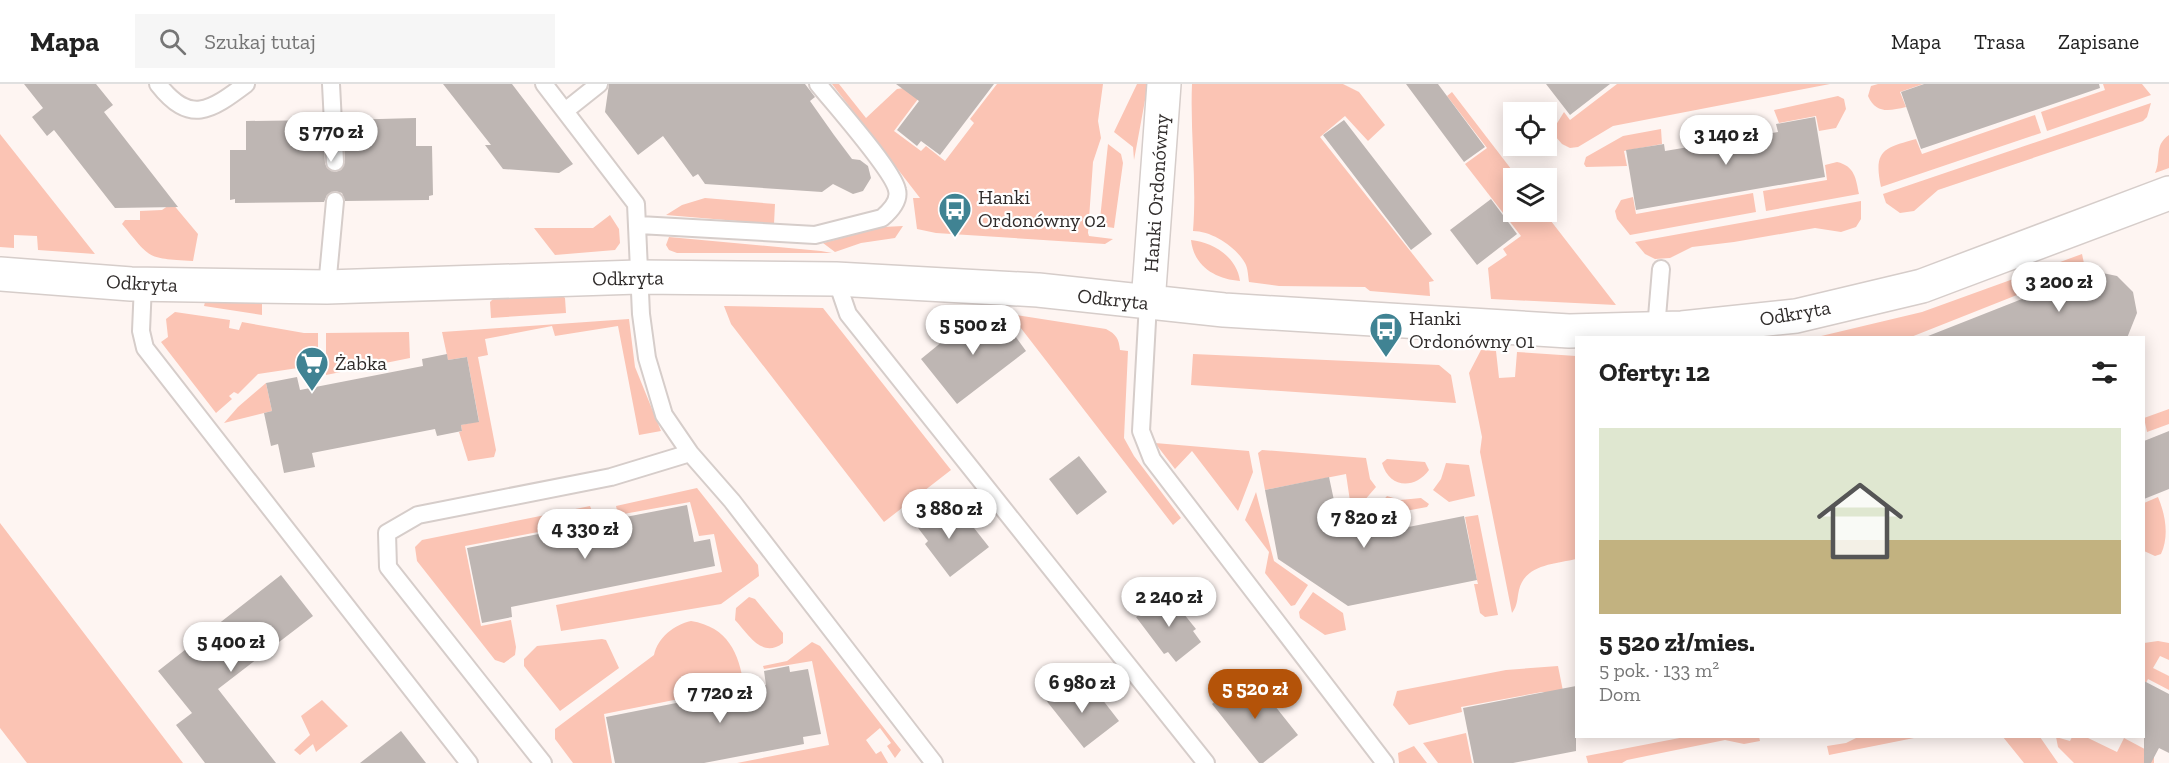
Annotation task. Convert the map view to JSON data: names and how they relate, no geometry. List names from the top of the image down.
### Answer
{
  "streets": {
    "street": ["Hanki Ordonówny", "Odkryta"]
  },
  "crossings": [
    ["Hanki Ordonówny", "Odkryta"]
  ],
  "places": {
    "bus stop": ["Hanki Ordonówny 02", "Hanki Ordonówny 01"],
    "supermarket": ["Żabka"]
  },
  "page": {
    "header": "Mapa",
    "search": "Szukaj tutaj",
    "nav": ["Mapa", "Trasa", "Zapisane"],
    "price": [
      "5 770 zł",
      "3 140 zł",
      "3 200 zł",
      "5 500 zł",
      "3 880 zł",
      "7 820 zł",
      "4 330 zł",
      "2 240 zł",
      "5 400 zł",
      "6 980 zł",
      "5 520 zł",
      "7 720 zł"
    ],
    "heading": "Oferty: 12",
    "list": [
      {
        "name": "5 520 zł/mies.",
        "note": "5 pok. · 133 m² · Dom"
      }
    ]
  }
}
